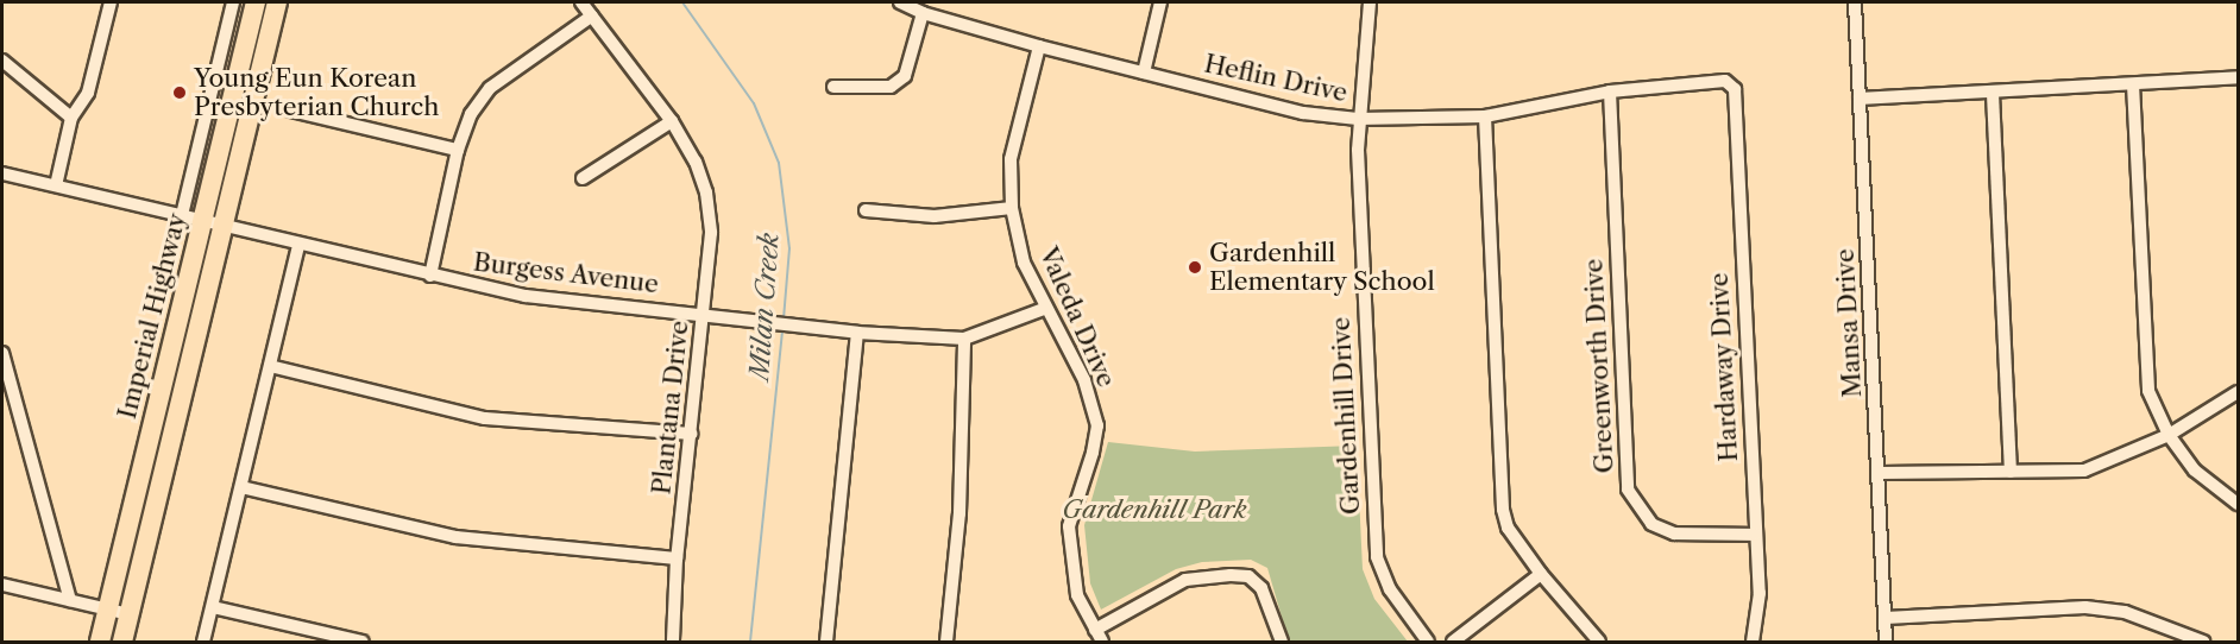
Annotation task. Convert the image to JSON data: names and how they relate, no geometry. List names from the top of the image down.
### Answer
{
  "streets": {
    "main road": ["Imperial Highway"],
    "street": [
      "Heflin Drive",
      "Burgess Avenue",
      "Valeda Drive",
      "Mansa Drive",
      "Greenworth Drive",
      "Hardaway Drive",
      "Plantana Drive",
      "Gardenhill Drive"
    ]
  },
  "crossings": [
    ["Heflin Drive", "Valeda Drive"],
    ["Heflin Drive", "Greenworth Drive"],
    ["Heflin Drive", "Hardaway Drive"],
    ["Heflin Drive", "Gardenhill Drive"],
    ["Burgess Avenue", "Imperial Highway"],
    ["Burgess Avenue", "Valeda Drive"],
    ["Burgess Avenue", "Plantana Drive"],
    ["Greenworth Drive", "Hardaway Drive"]
  ],
  "water": ["Milan Creek"],
  "parks": ["Gardenhill Park"],
  "places": ["Young Eun Korean Presbyterian Church", "Gardenhill Elementary School"]
}
